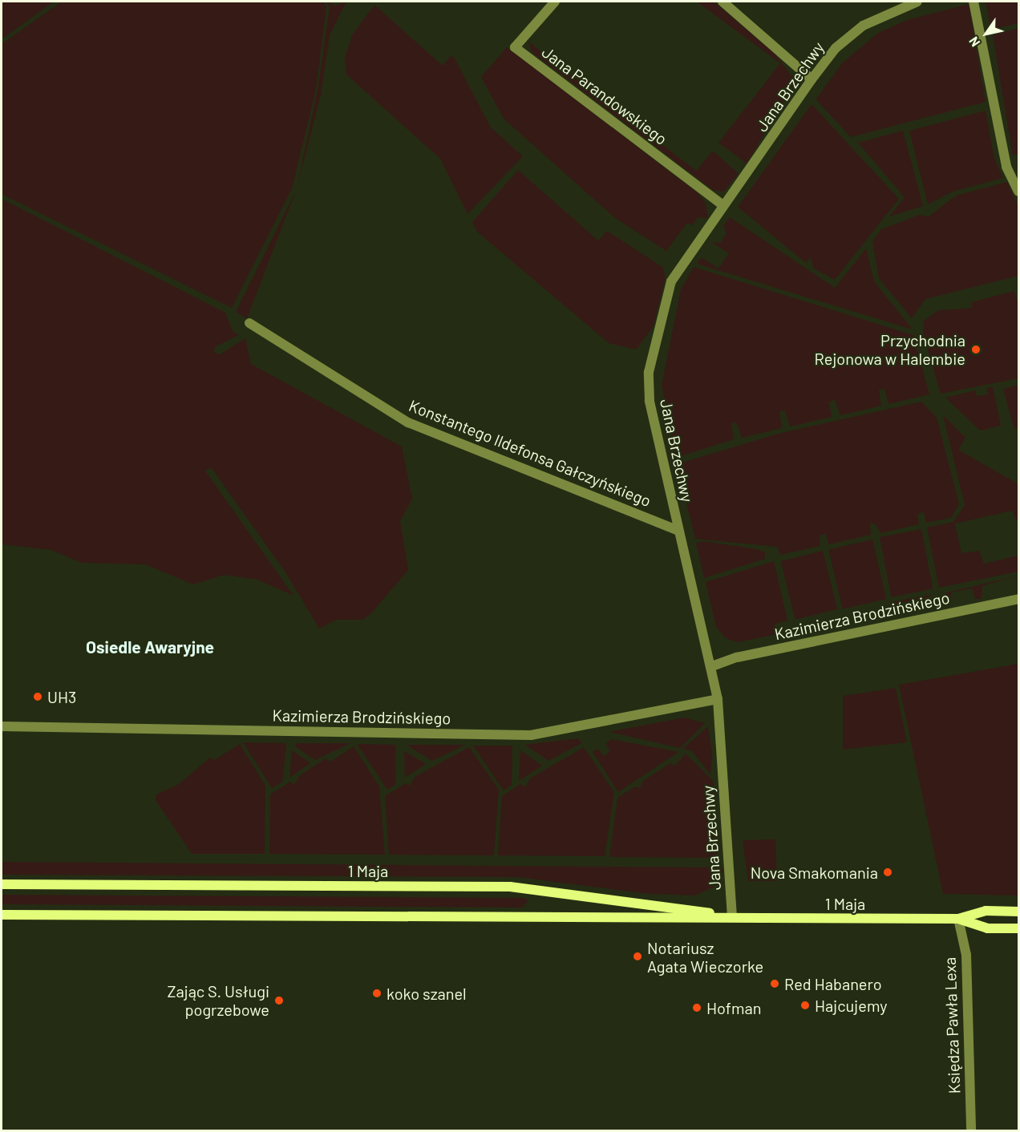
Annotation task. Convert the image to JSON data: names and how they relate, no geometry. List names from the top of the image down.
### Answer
{
  "streets": {
    "main road": ["1 Maja"],
    "street": [
      "Jana Brzechwy",
      "Jana Parandowskiego",
      "Konstantego Ildefonsa Gałczyńskiego",
      "Kazimierza Brodzińskiego",
      "Księdza Pawła Lexa"
    ]
  },
  "crossings": [
    ["Jana Brzechwy", "Jana Parandowskiego"],
    ["Jana Brzechwy", "Konstantego Ildefonsa Gałczyńskiego"],
    ["Jana Brzechwy", "Kazimierza Brodzińskiego"],
    ["Jana Brzechwy", "1 Maja"],
    ["1 Maja", "Księdza Pawła Lexa"]
  ],
  "districts": ["Osiedle Awaryjne"],
  "places": [
    "Przychodnia Rejonowa w Halembie",
    "UH3",
    "Nova Smakomania",
    "Notariusz Agata Wieczorke",
    "Red Habanero",
    "koko szanel",
    "Zając S. Usługi pogrzebowe",
    "Hajcujemy",
    "Hofman"
  ],
  "north": "bottom left"
}
